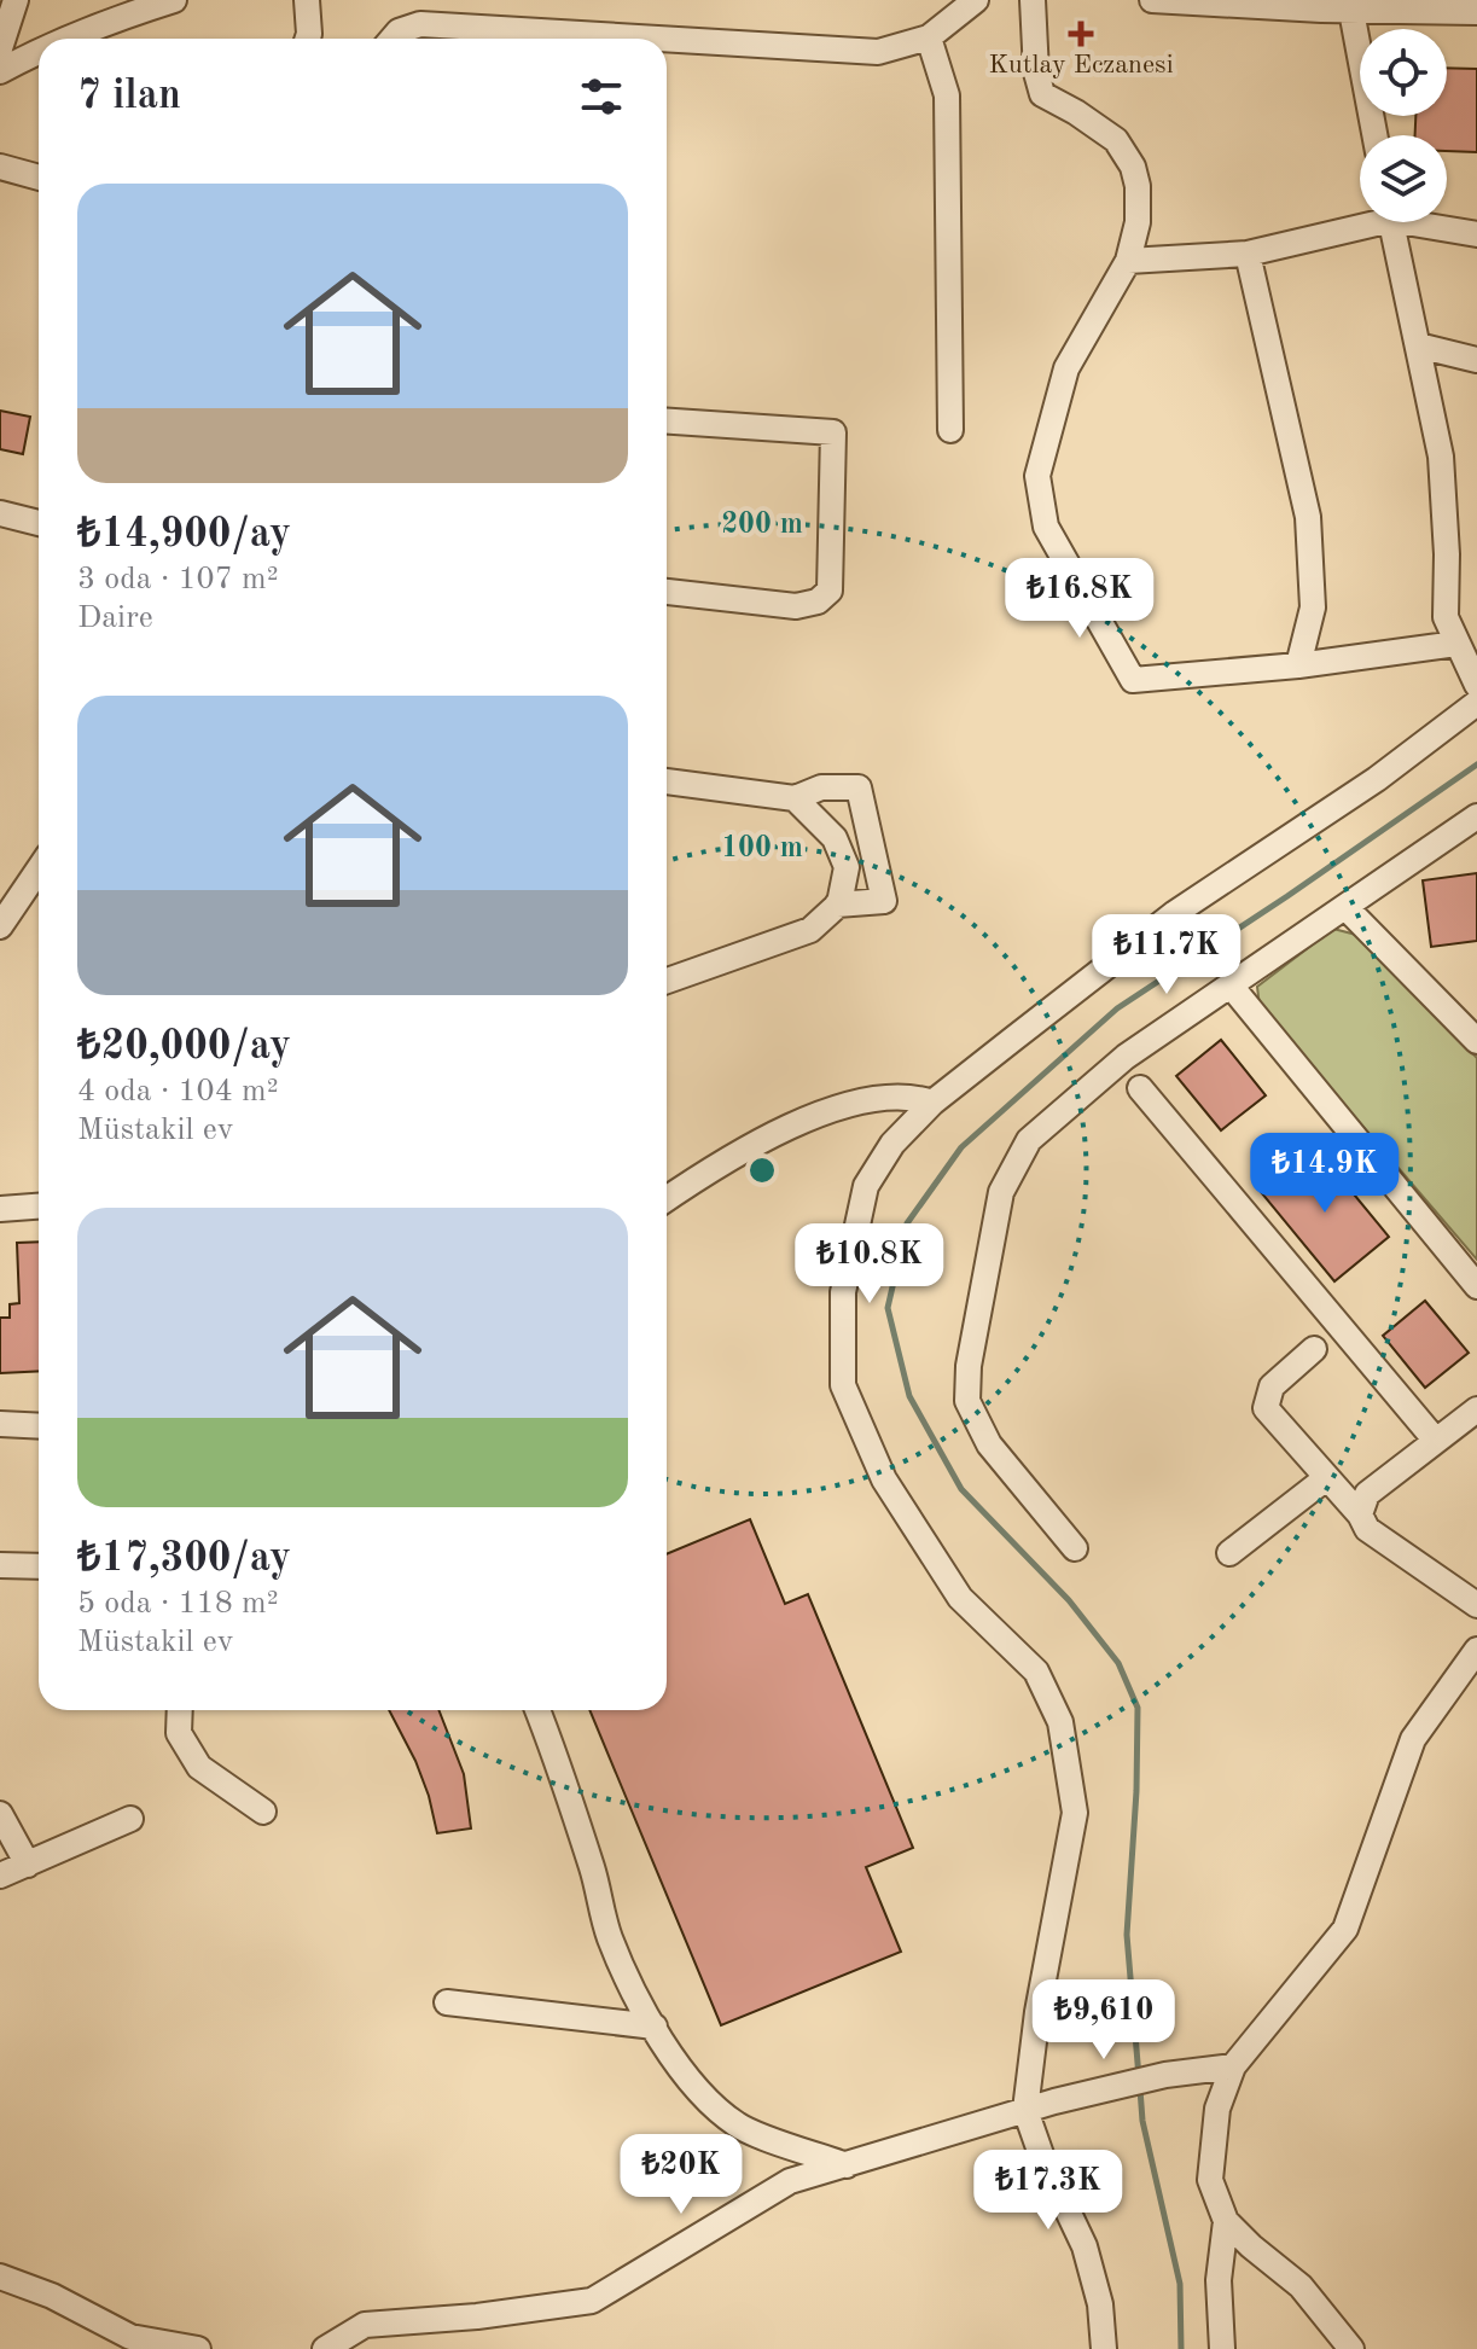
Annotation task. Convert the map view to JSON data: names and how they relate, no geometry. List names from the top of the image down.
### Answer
{
  "places": {
    "health": ["Kutlay Eczanesi"]
  },
  "page": {
    "heading": "7 ilan",
    "list": [
      {
        "name": "₺14,900/ay",
        "note": "3 oda · 107 m² · Daire"
      },
      {
        "name": "₺20,000/ay",
        "note": "4 oda · 104 m² · Müstakil ev"
      },
      {
        "name": "₺17,300/ay",
        "note": "5 oda · 118 m² · Müstakil ev"
      }
    ],
    "price": [
      "₺16.8K",
      "₺11.7K",
      "₺14.9K",
      "₺10.8K",
      "₺9,610",
      "₺20K",
      "₺17.3K"
    ]
  },
  "rings": ["200 m", "100 m"]
}
